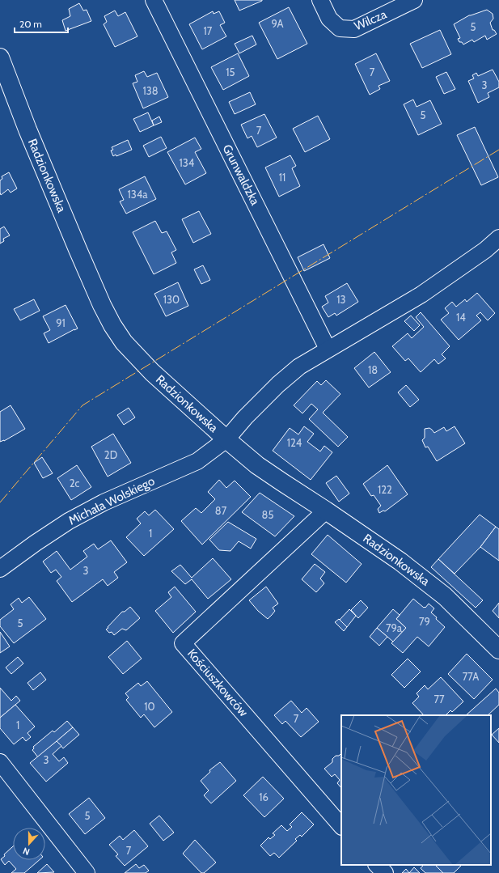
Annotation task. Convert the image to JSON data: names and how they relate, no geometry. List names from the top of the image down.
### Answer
{
  "streets": {
    "street": [
      "Wilcza",
      "Grunwaldzka",
      "Radzionkowska",
      "Michała Wolskiego",
      "Kościuszkowców"
    ]
  },
  "crossings": [
    ["Radzionkowska", "Michała Wolskiego"],
    ["Radzionkowska", "Kościuszkowców"]
  ],
  "house_numbers": [
    "9A",
    "5",
    "17",
    "15",
    "7",
    "3",
    "138",
    "5",
    "7",
    "134",
    "11",
    "134a",
    "130",
    "13",
    "14",
    "91",
    "18",
    "124",
    "2D",
    "2c",
    "122",
    "87",
    "85",
    "1",
    "3",
    "79",
    "5",
    "79a",
    "77A",
    "77",
    "10",
    "7",
    "1",
    "3",
    "16",
    "5",
    "7"
  ],
  "scale_bar": "20 m",
  "north": "bottom"
}
